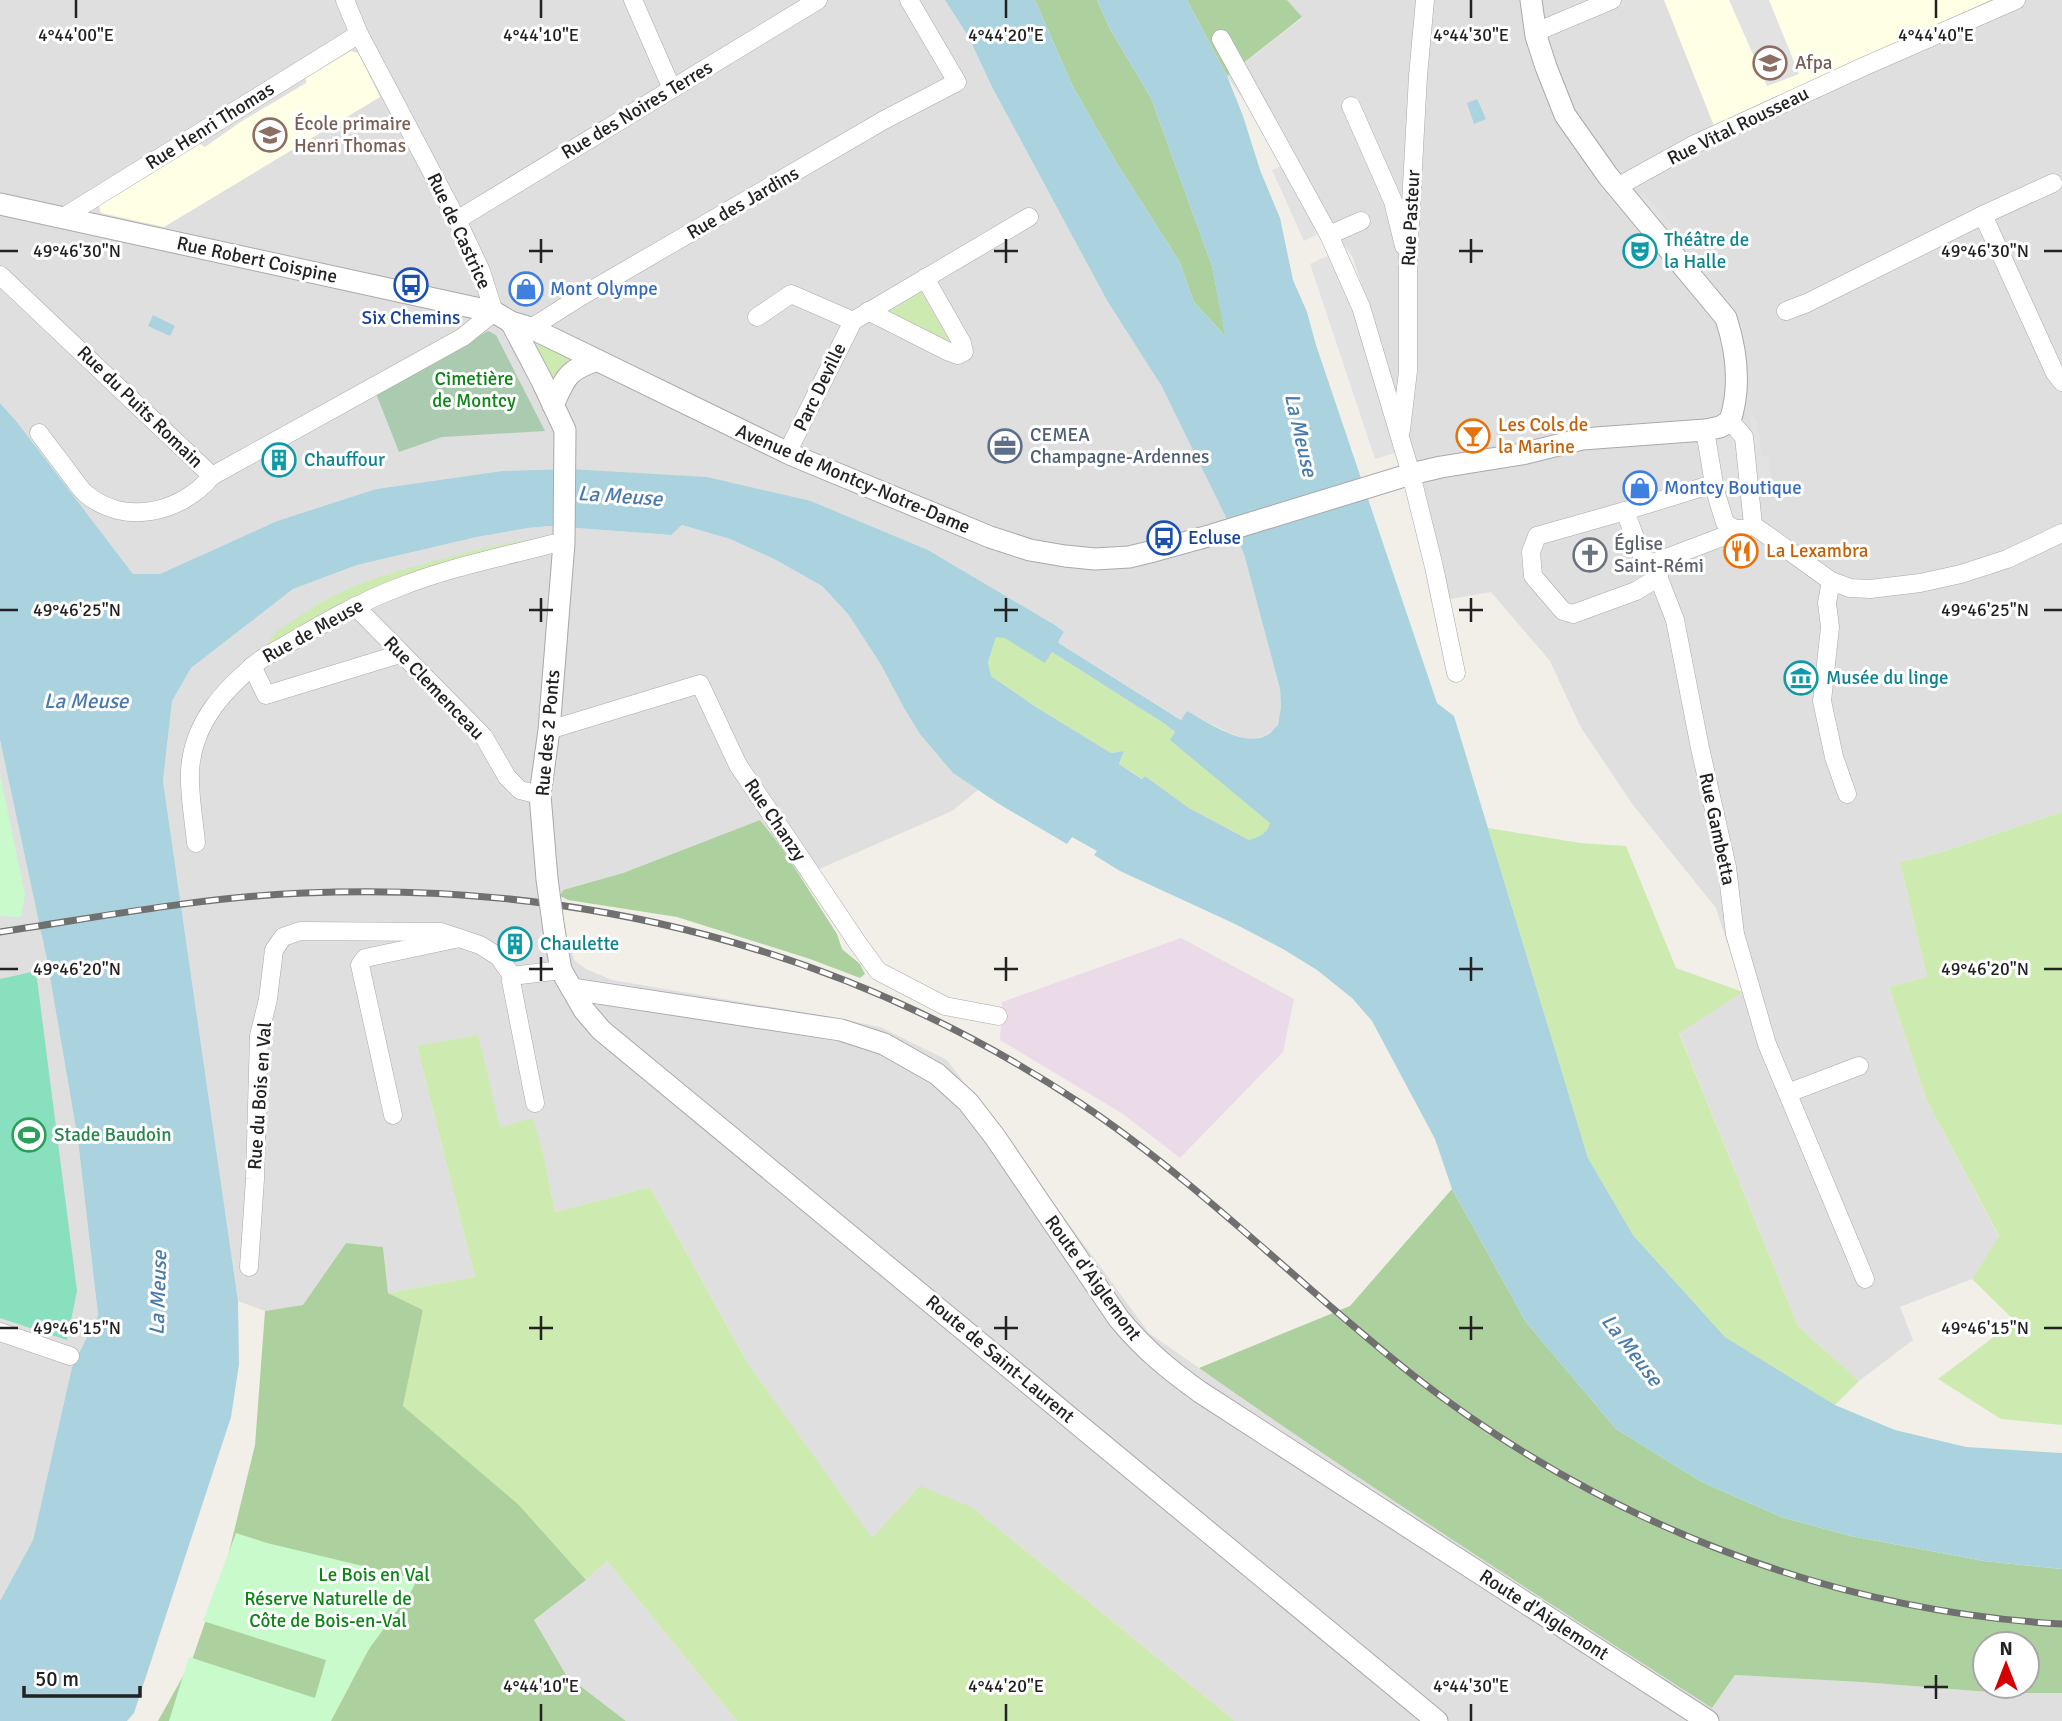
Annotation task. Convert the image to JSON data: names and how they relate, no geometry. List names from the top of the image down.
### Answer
{
  "streets": {
    "street": [
      "Rue des Noires Terres",
      "Rue Henri Thomas",
      "Rue Vital Rousseau",
      "Rue des Jardins",
      "Rue Pasteur",
      "Rue de Castrice",
      "Rue Robert Coispine",
      "Parc Deville",
      "Rue du Puits Romain",
      "Avenue de Montcy-Notre-Dame",
      "Rue de Meuse",
      "Rue Clemenceau",
      "Rue des 2 Ponts",
      "Rue Chanzy",
      "Rue Gambetta",
      "Rue du Bois en Val",
      "Route d'Aiglemont",
      "Route de Saint-Laurent"
    ]
  },
  "crossings": [
    ["Rue des Noires Terres", "Rue de Castrice"],
    ["Rue Henri Thomas", "Rue de Castrice"],
    ["Rue Henri Thomas", "Rue Robert Coispine"],
    ["Rue des Jardins", "Rue de Castrice"],
    ["Rue des Jardins", "Rue Robert Coispine"],
    ["Rue des Jardins", "Rue du Puits Romain"],
    ["Rue des Jardins", "Avenue de Montcy-Notre-Dame"],
    ["Rue des Jardins", "Rue des 2 Ponts"],
    ["Rue de Castrice", "Rue Robert Coispine"],
    ["Rue de Castrice", "Avenue de Montcy-Notre-Dame"],
    ["Rue de Castrice", "Rue des 2 Ponts"],
    ["Rue Robert Coispine", "Avenue de Montcy-Notre-Dame"],
    ["Rue Robert Coispine", "Rue des 2 Ponts"],
    ["Parc Deville", "Avenue de Montcy-Notre-Dame"],
    ["Avenue de Montcy-Notre-Dame", "Rue des 2 Ponts"],
    ["Rue de Meuse", "Rue Clemenceau"],
    ["Rue de Meuse", "Rue des 2 Ponts"],
    ["Rue Clemenceau", "Rue des 2 Ponts"],
    ["Rue des 2 Ponts", "Rue Chanzy"],
    ["Rue des 2 Ponts", "Route de Saint-Laurent"],
    ["Route d'Aiglemont", "Route de Saint-Laurent"]
  ],
  "water": ["La Meuse"],
  "parks": ["Cimetière de Montcy", "Le Bois en Val", "Réserve Naturelle de Côte de Bois-en-Val"],
  "places": {
    "school or university": ["Afpa", "École primaire Henri Thomas"],
    "theatre": ["Théâtre de la Halle"],
    "bus stop": ["Six Chemins", "Ecluse"],
    "shop": ["Mont Olympe", "Montcy Boutique"],
    "bar": ["Les Cols de la Marine"],
    "office": ["CEMEA Champagne-Ardennes"],
    "building": ["Chauffour", "Chaulette"],
    "restaurant": ["La Lexambra"],
    "church": ["Église Saint-Rémi"],
    "museum": ["Musée du linge"],
    "sports": ["Stade Baudoin"]
  },
  "scale_bar": "50 m",
  "north": "top",
  "coordinates": [
    "4°44'00\"E",
    "4°44'10\"E",
    "4°44'20\"E",
    "4°44'30\"E",
    "4°44'40\"E",
    "49°46'30\"N",
    "49°46'25\"N",
    "49°46'20\"N",
    "49°46'15\"N"
  ]
}
